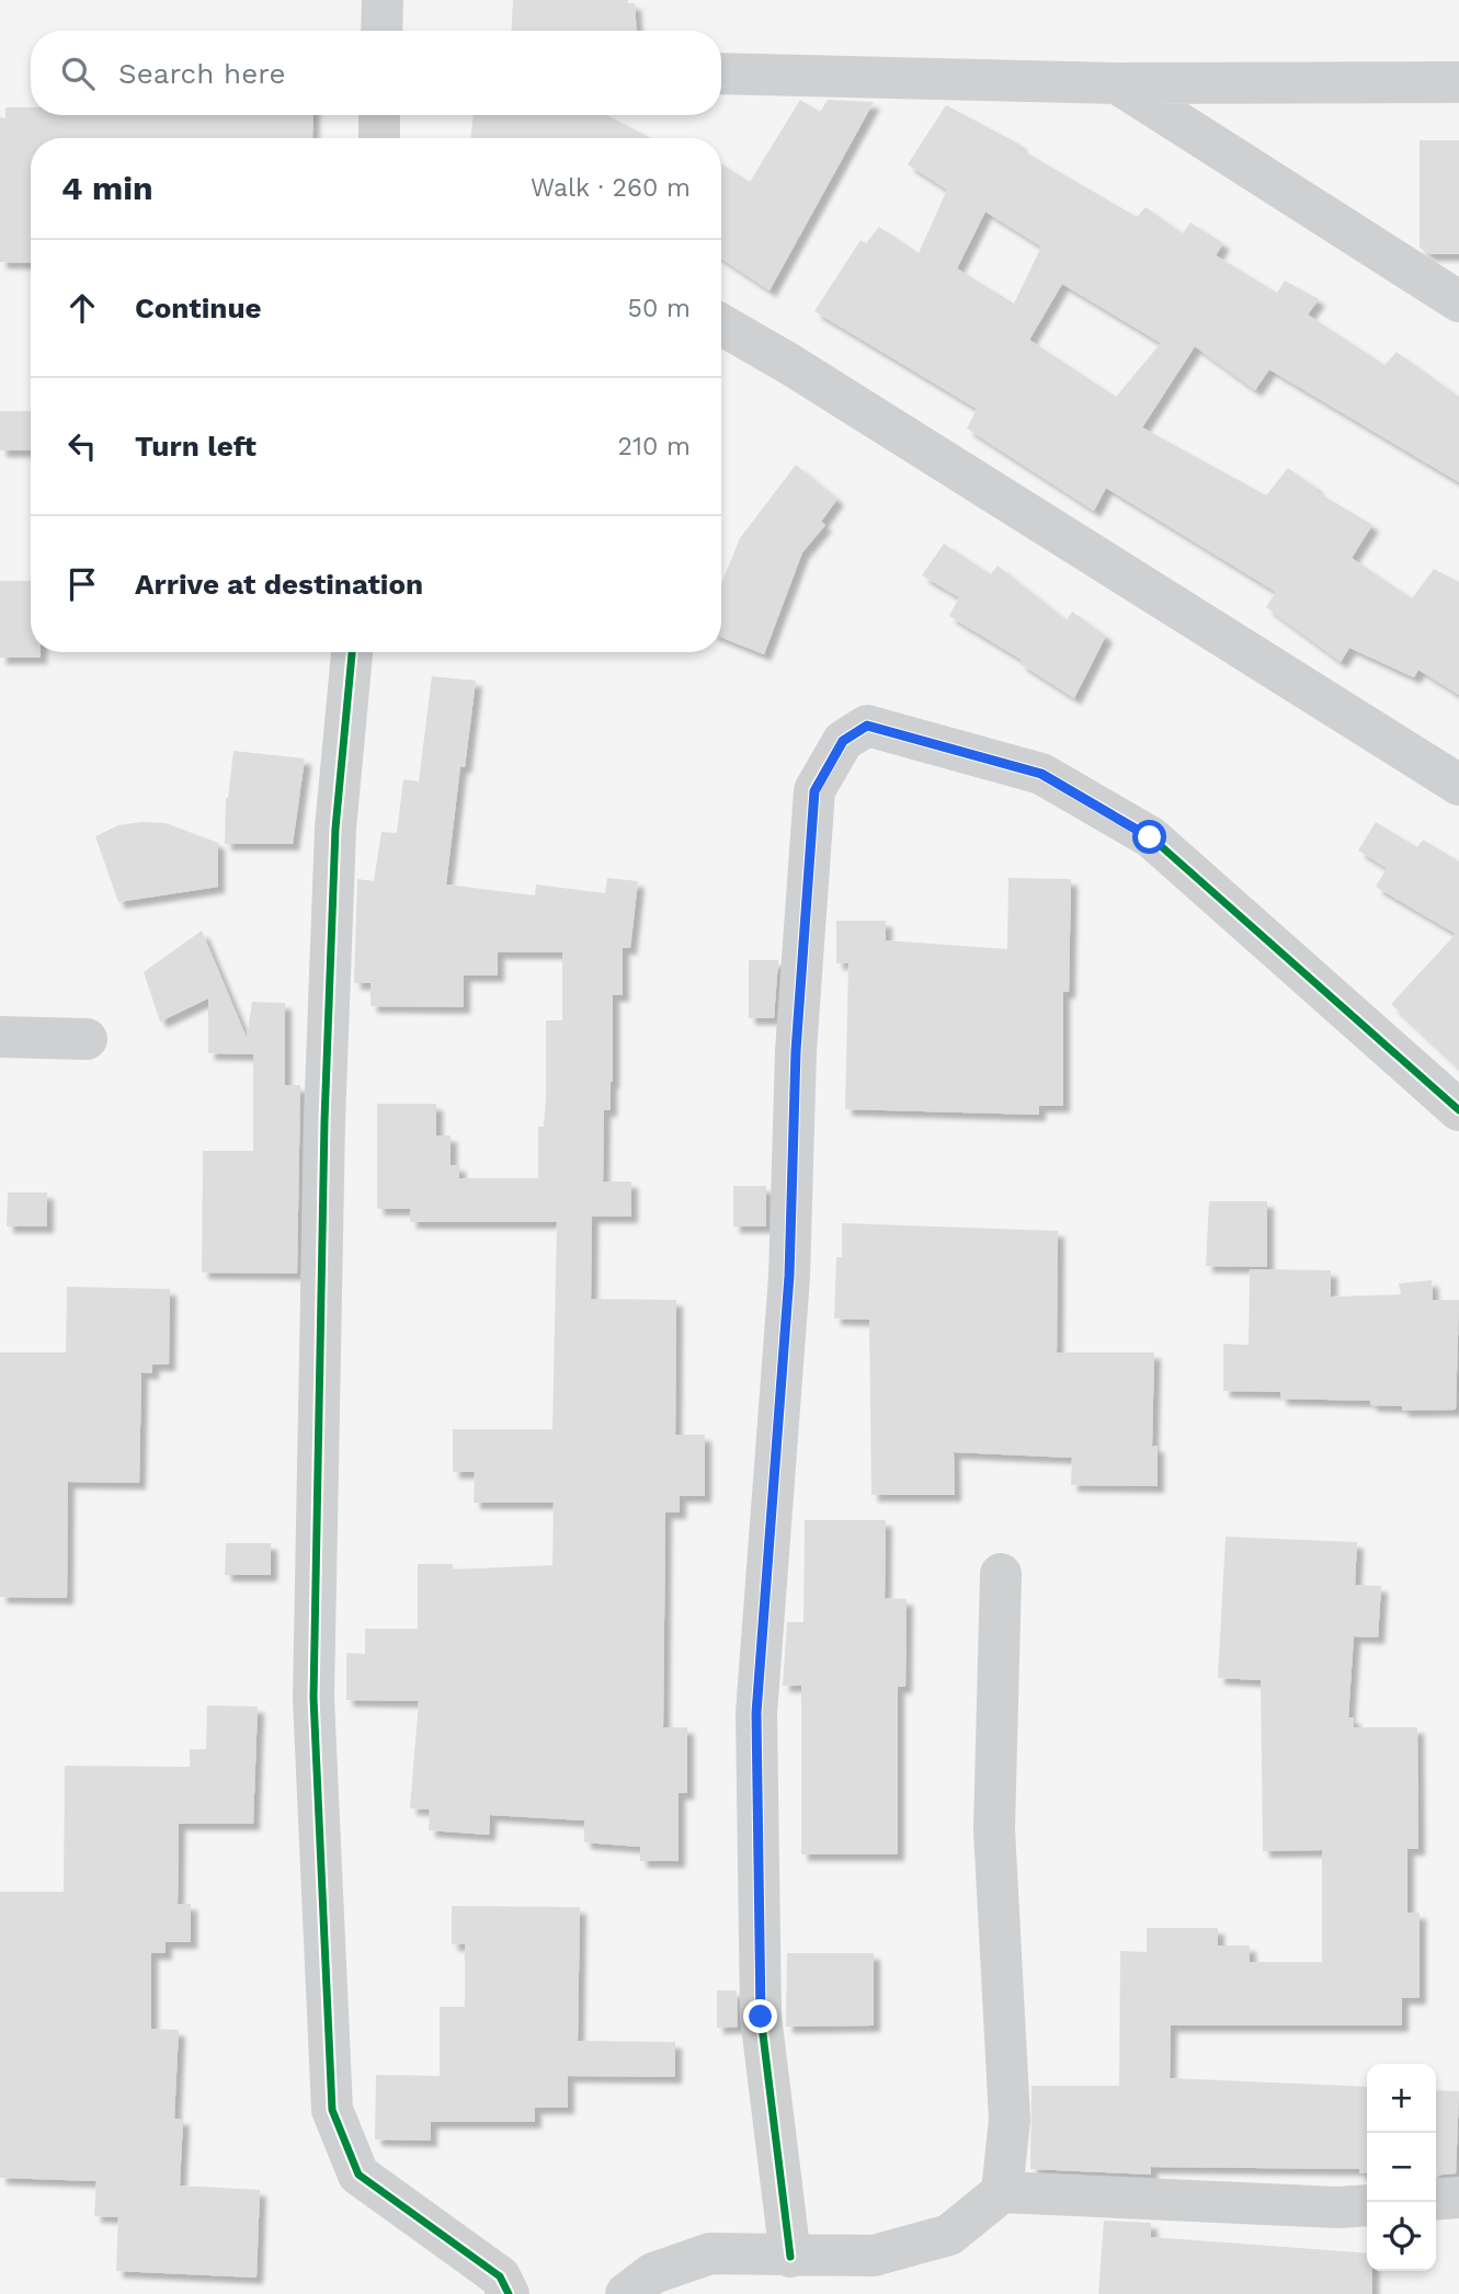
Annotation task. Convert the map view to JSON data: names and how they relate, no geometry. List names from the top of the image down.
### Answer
{
  "page": {
    "search": "Search here",
    "heading": ["4 min", "Walk · 260 m"],
    "list": [
      ["Continue", "50 m"],
      ["Turn left", "210 m"],
      "Arrive at destination"
    ],
    "map_buttons": ["+", "−"]
  }
}
